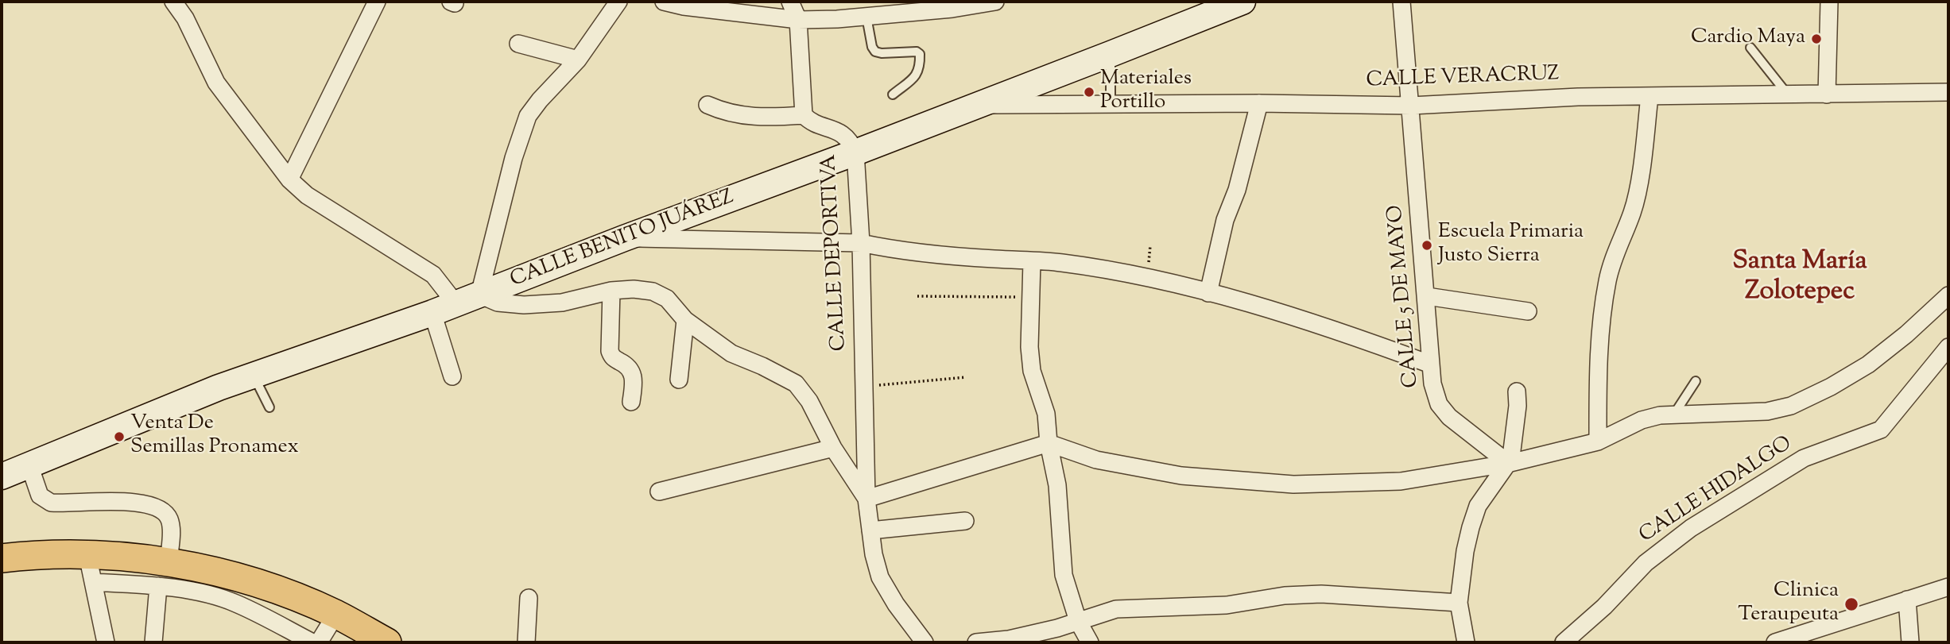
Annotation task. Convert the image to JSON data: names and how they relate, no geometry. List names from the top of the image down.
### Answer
{
  "streets": {
    "main road": ["CALLE BENITO JUÁREZ"],
    "street": [
      "CALLE VERACRUZ",
      "CALLE DEPORTIVA",
      "CALLE 5 DE MAYO",
      "CALLE HIDALGO"
    ]
  },
  "crossings": [
    ["CALLE VERACRUZ", "CALLE BENITO JUÁREZ"],
    ["CALLE VERACRUZ", "CALLE 5 DE MAYO"],
    ["CALLE BENITO JUÁREZ", "CALLE DEPORTIVA"]
  ],
  "districts": ["Santa María Zolotepec"],
  "places": [
    "Cardio Maya",
    "Materiales Portillo",
    "Escuela Primaria Justo Sierra",
    "Venta De Semillas Pronamex",
    "Clinica Teraupeuta"
  ]
}
